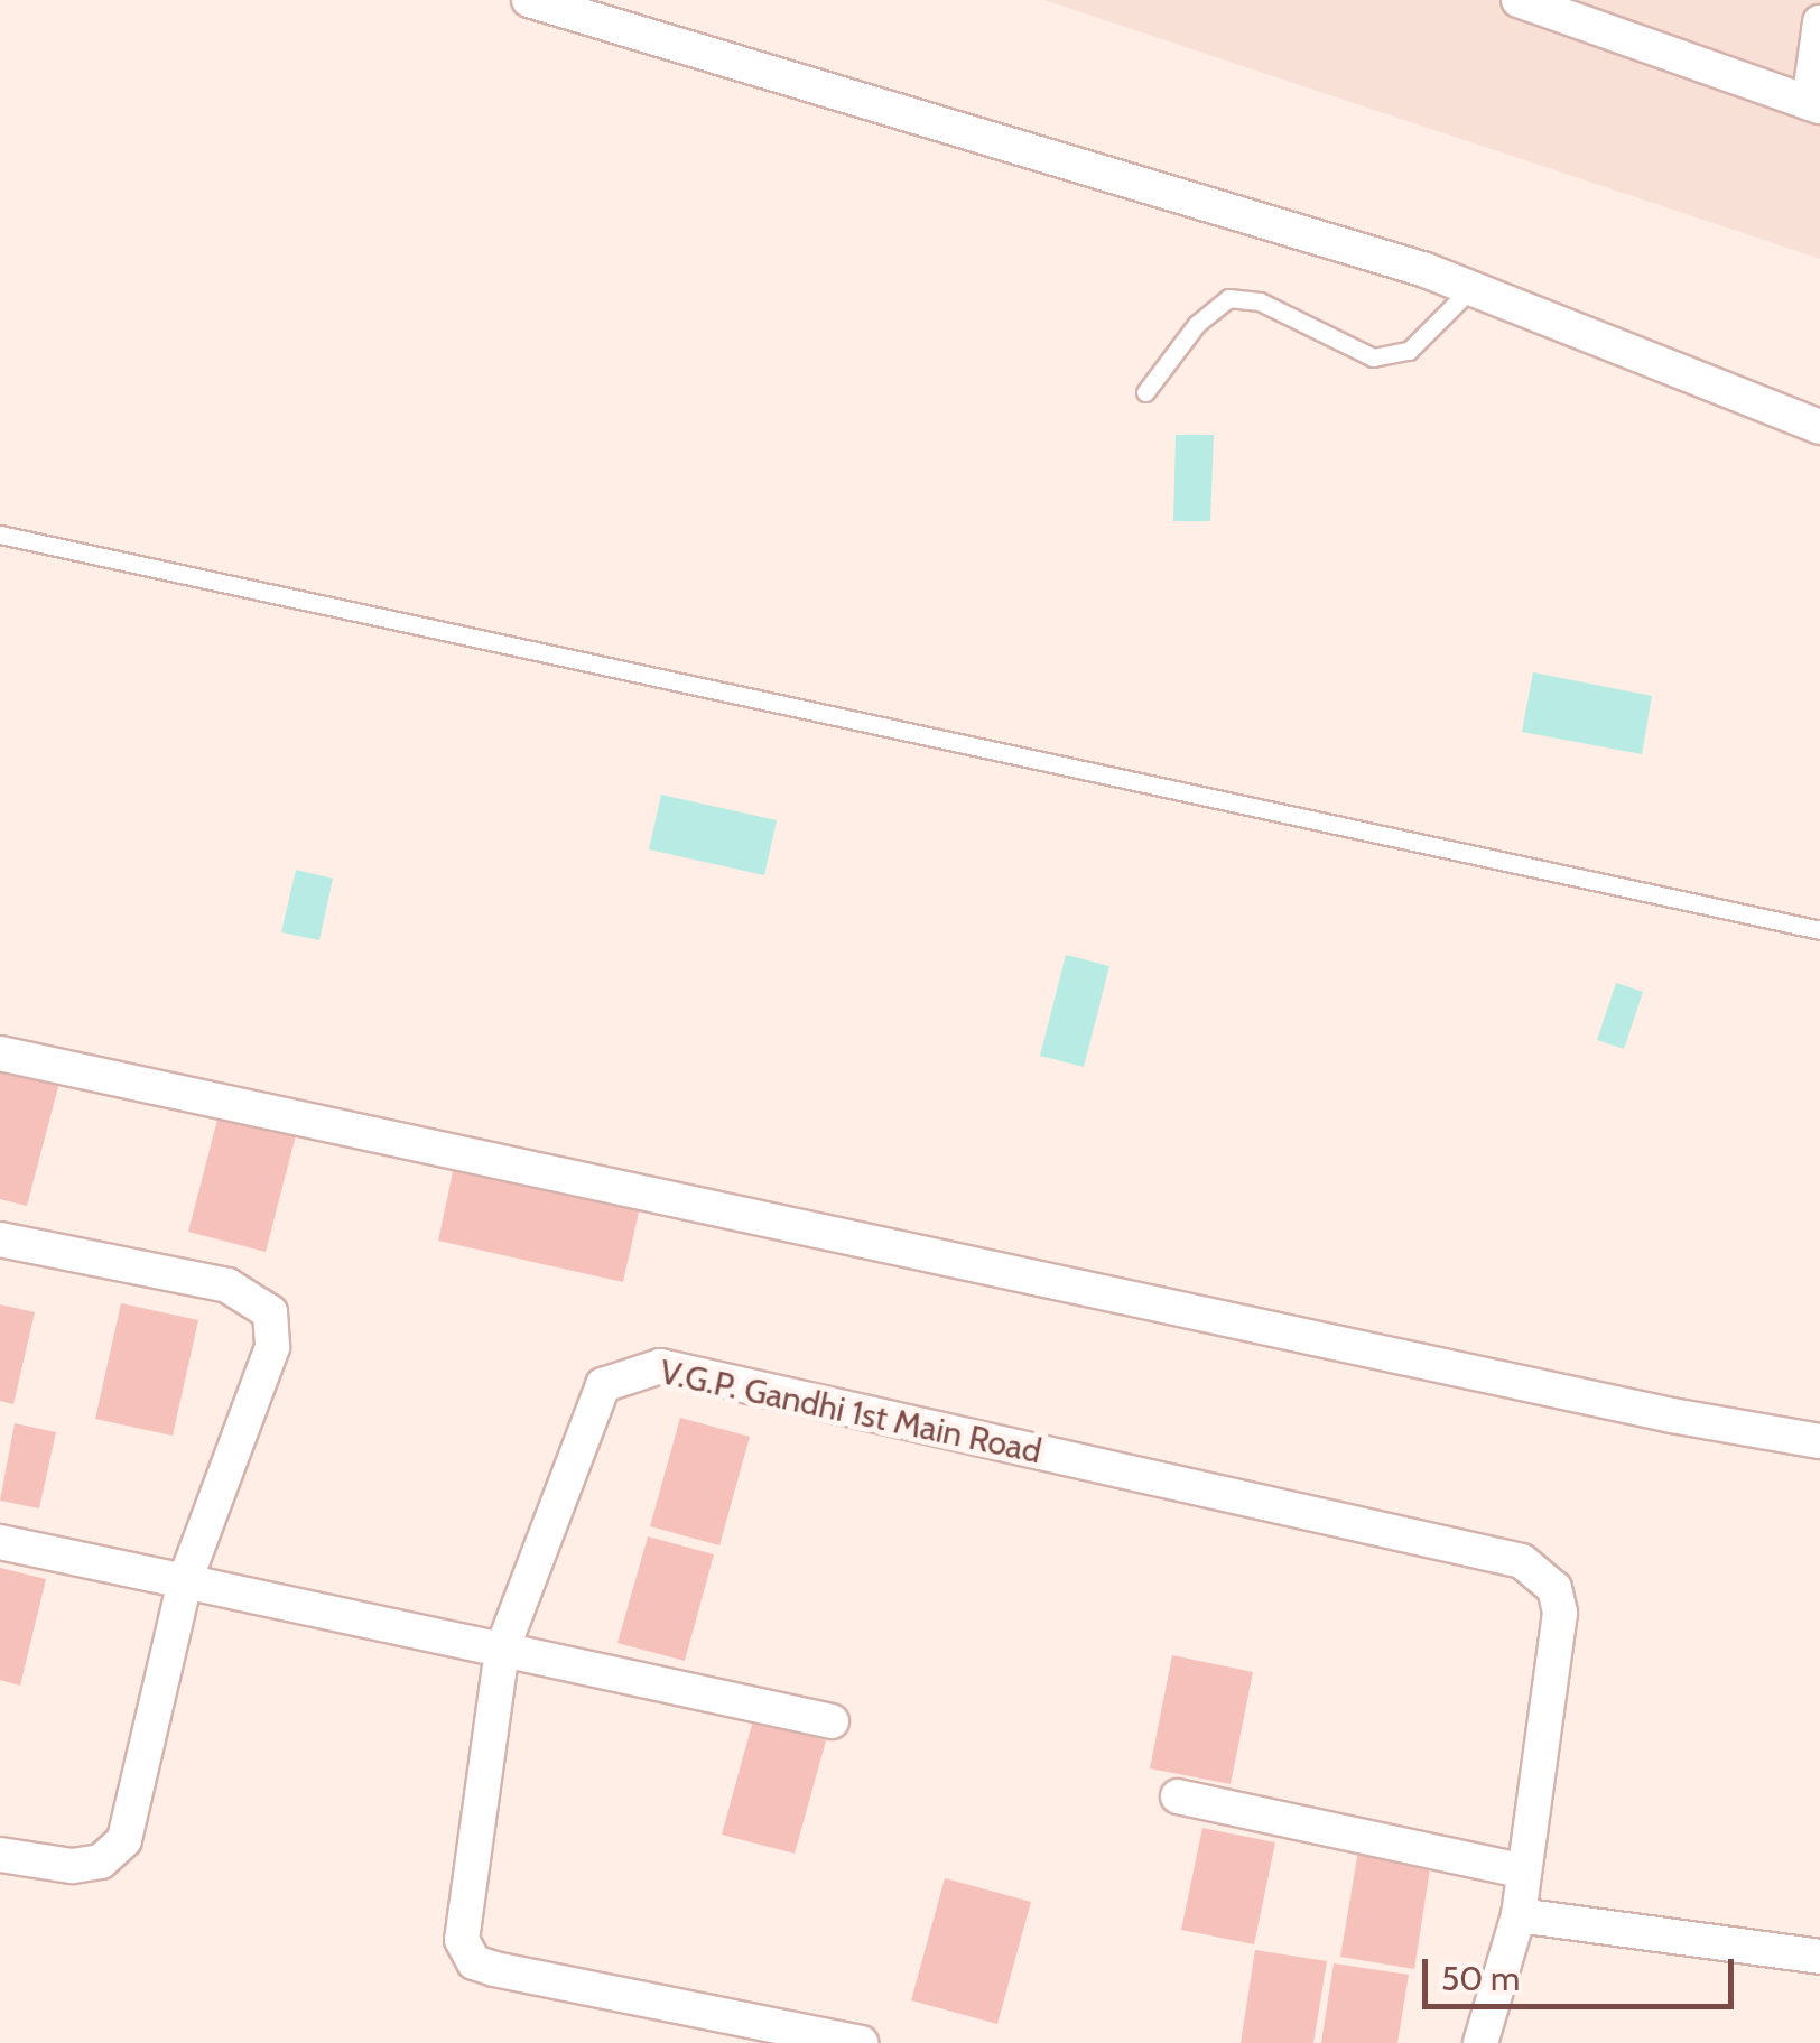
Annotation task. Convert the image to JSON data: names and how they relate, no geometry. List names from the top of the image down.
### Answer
{
  "streets": {
    "street": ["V.G.P. Gandhi 1st Main Road"]
  },
  "scale_bar": "50 m"
}
